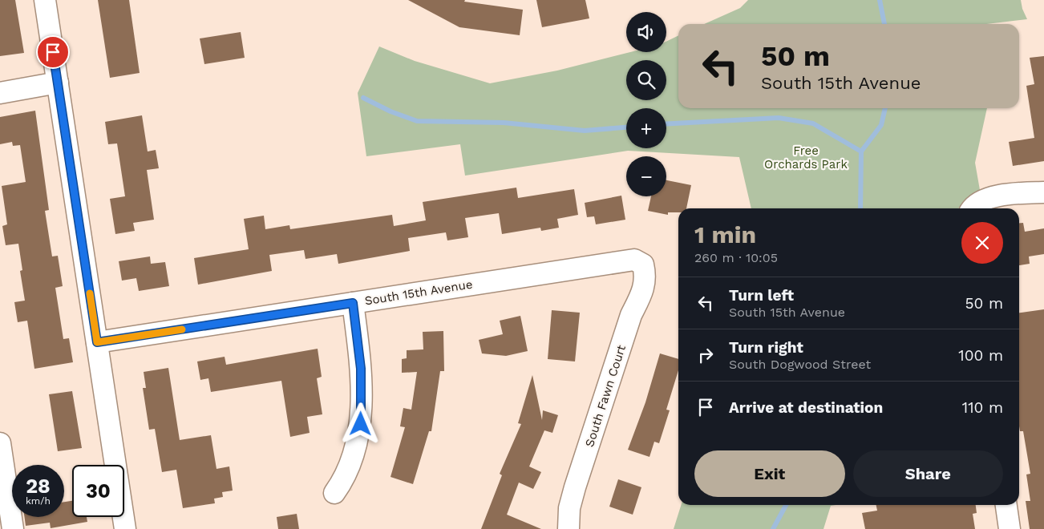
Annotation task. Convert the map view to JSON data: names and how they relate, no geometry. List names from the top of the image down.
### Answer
{
  "streets": {
    "street": ["South 15th Avenue", "South Fawn Court"]
  },
  "crossings": [
    ["South 15th Avenue", "South Fawn Court"]
  ],
  "parks": ["Free Orchards Park"],
  "page": {
    "map_buttons": ["+", "−"],
    "turn": ["50 m", "South 15th Avenue"],
    "heading": ["1 min", "260 m · 10:05"],
    "list": [
      {
        "name": "Turn left",
        "note": "South 15th Avenue",
        "value": "50 m"
      },
      {
        "name": "Turn right",
        "note": "South Dogwood Street",
        "value": "100 m"
      },
      {
        "name": "Arrive at destination",
        "value": "110 m"
      }
    ],
    "buttons": ["Exit", "Share"],
    "speed": "28 km/h",
    "limit": "30"
  }
}
